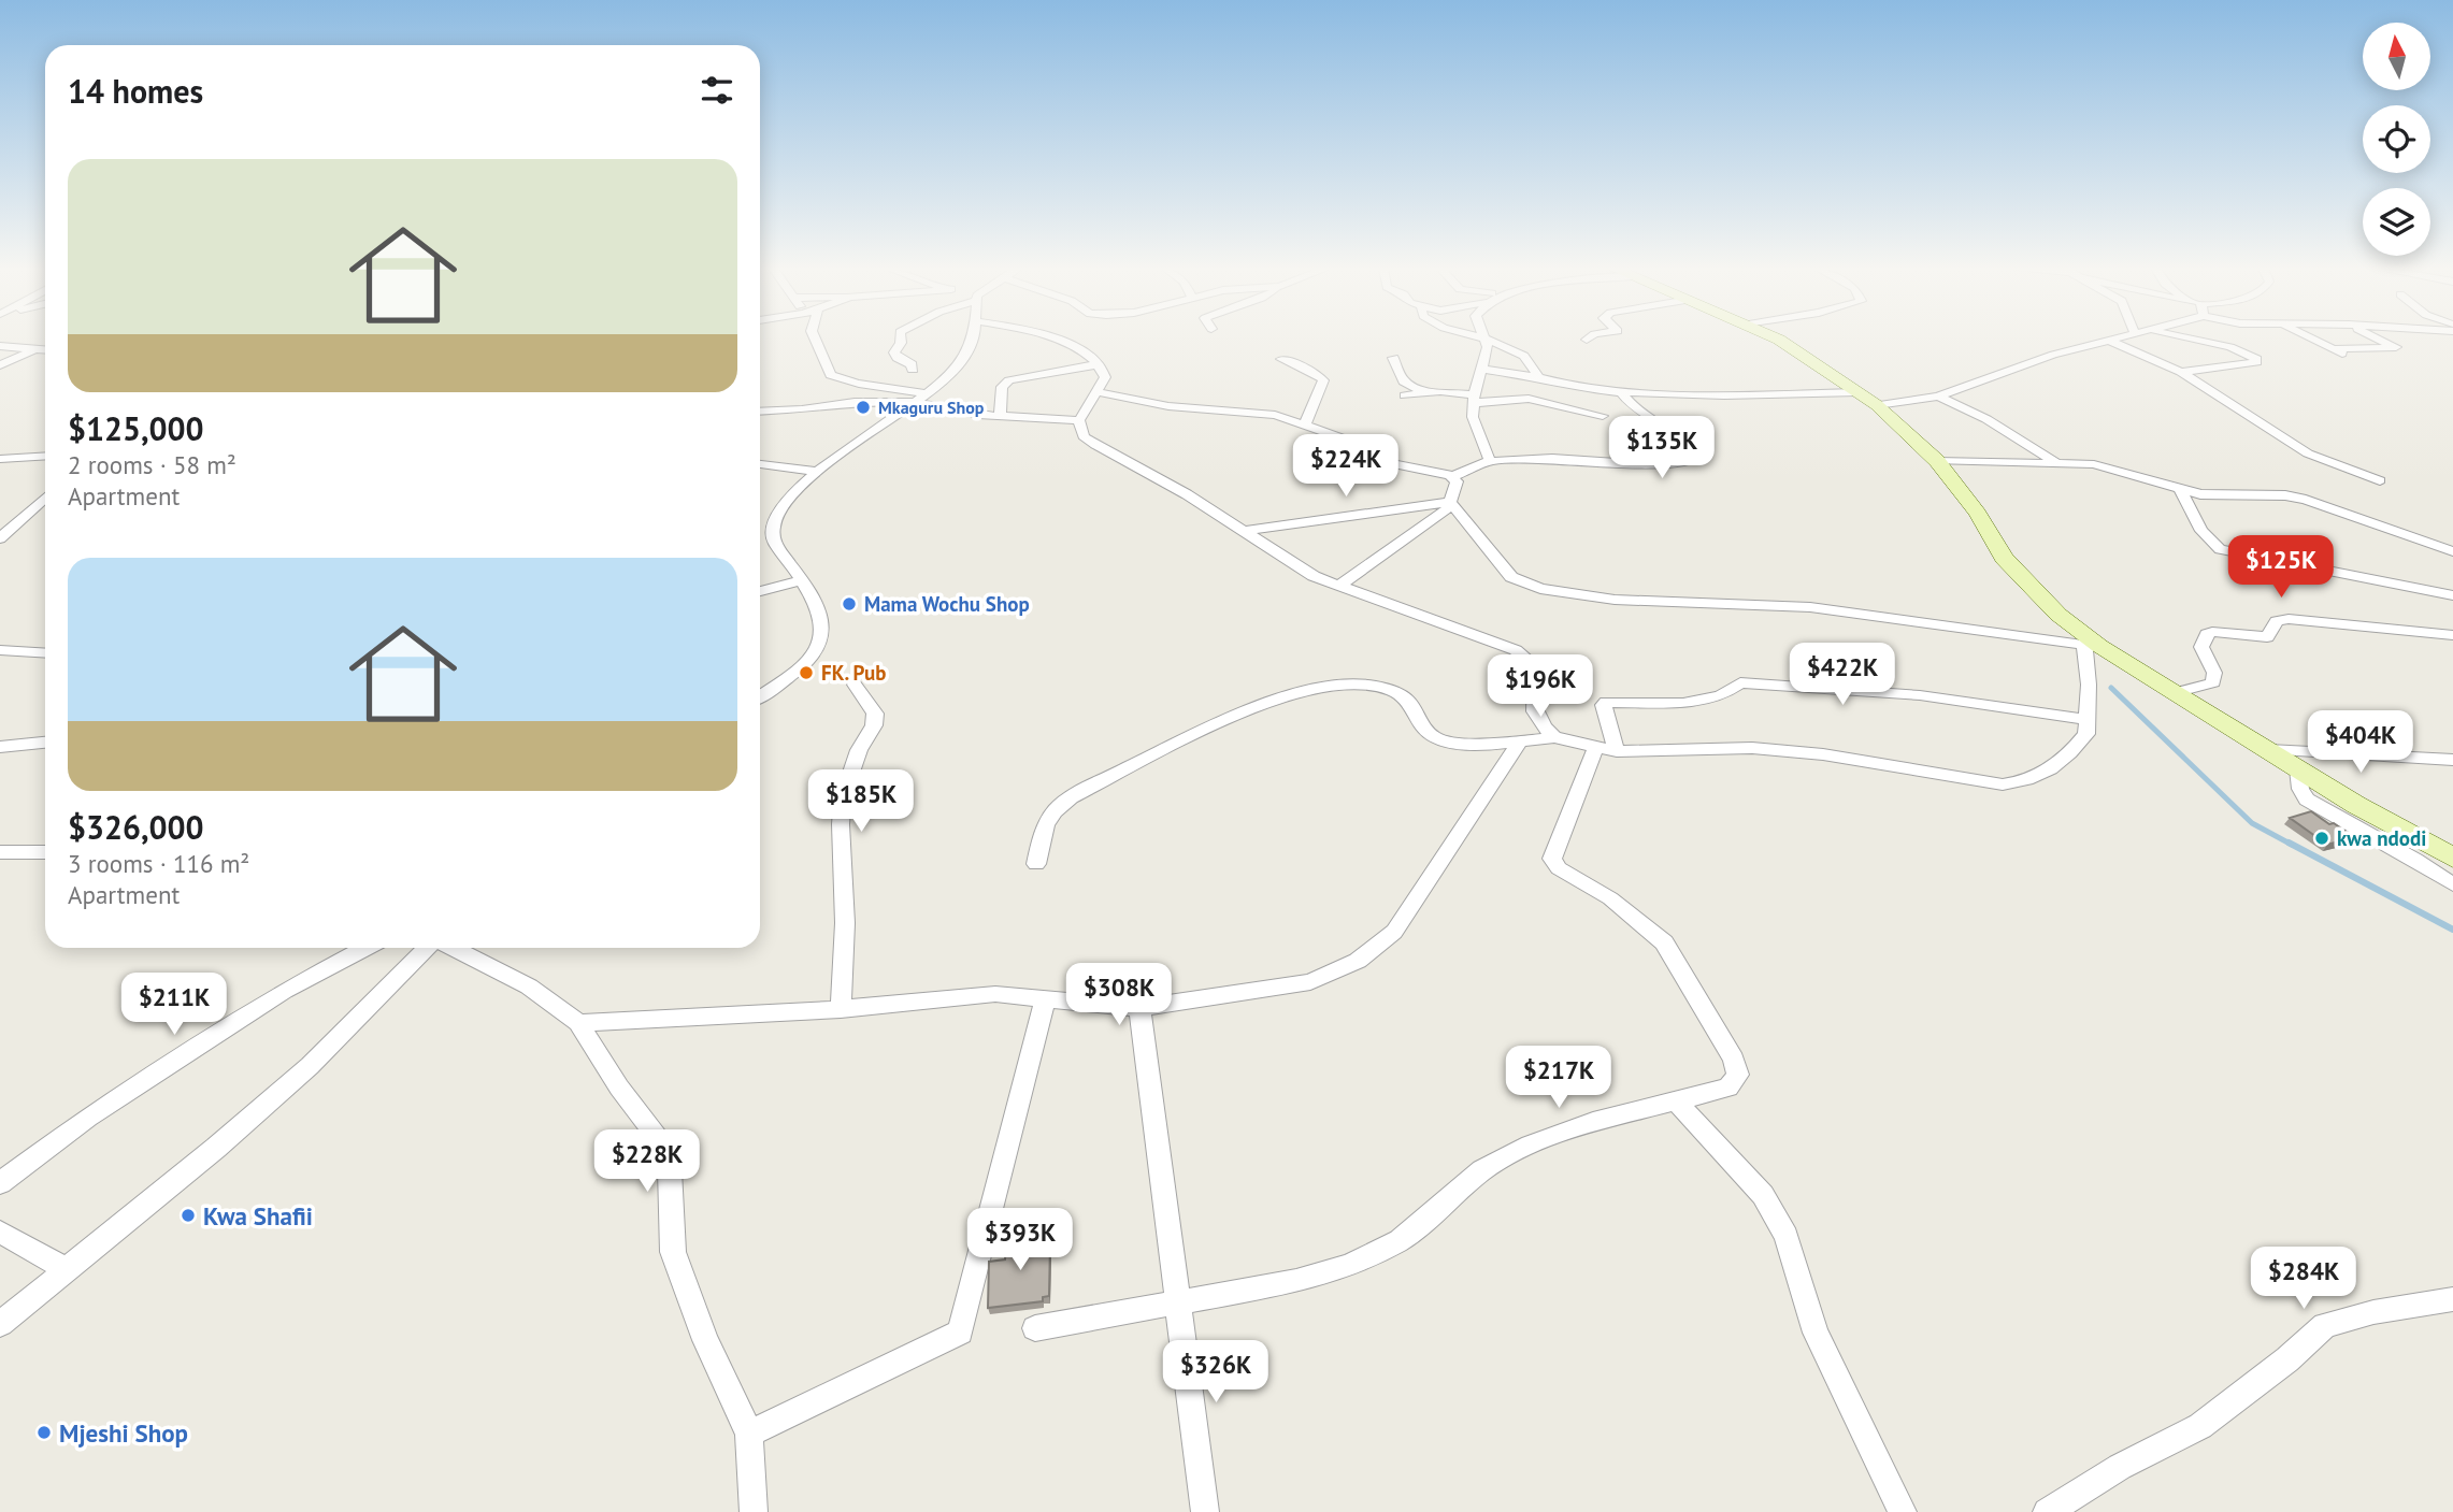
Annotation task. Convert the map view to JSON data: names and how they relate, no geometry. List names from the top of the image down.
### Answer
{
  "places": [
    "Mkaguru Shop",
    "Mama Wochu Shop",
    "FK. Pub",
    "kwa ndodi",
    "Kwa Shafii",
    "Mjeshi Shop"
  ],
  "north": "top",
  "page": {
    "heading": "14 homes",
    "list": [
      {
        "name": "$125,000",
        "note": "2 rooms · 58 m² · Apartment"
      },
      {
        "name": "$326,000",
        "note": "3 rooms · 116 m² · Apartment"
      }
    ],
    "price": [
      "$135K",
      "$224K",
      "$125K",
      "$422K",
      "$196K",
      "$404K",
      "$185K",
      "$308K",
      "$211K",
      "$217K",
      "$228K",
      "$393K",
      "$284K",
      "$326K"
    ]
  }
}
